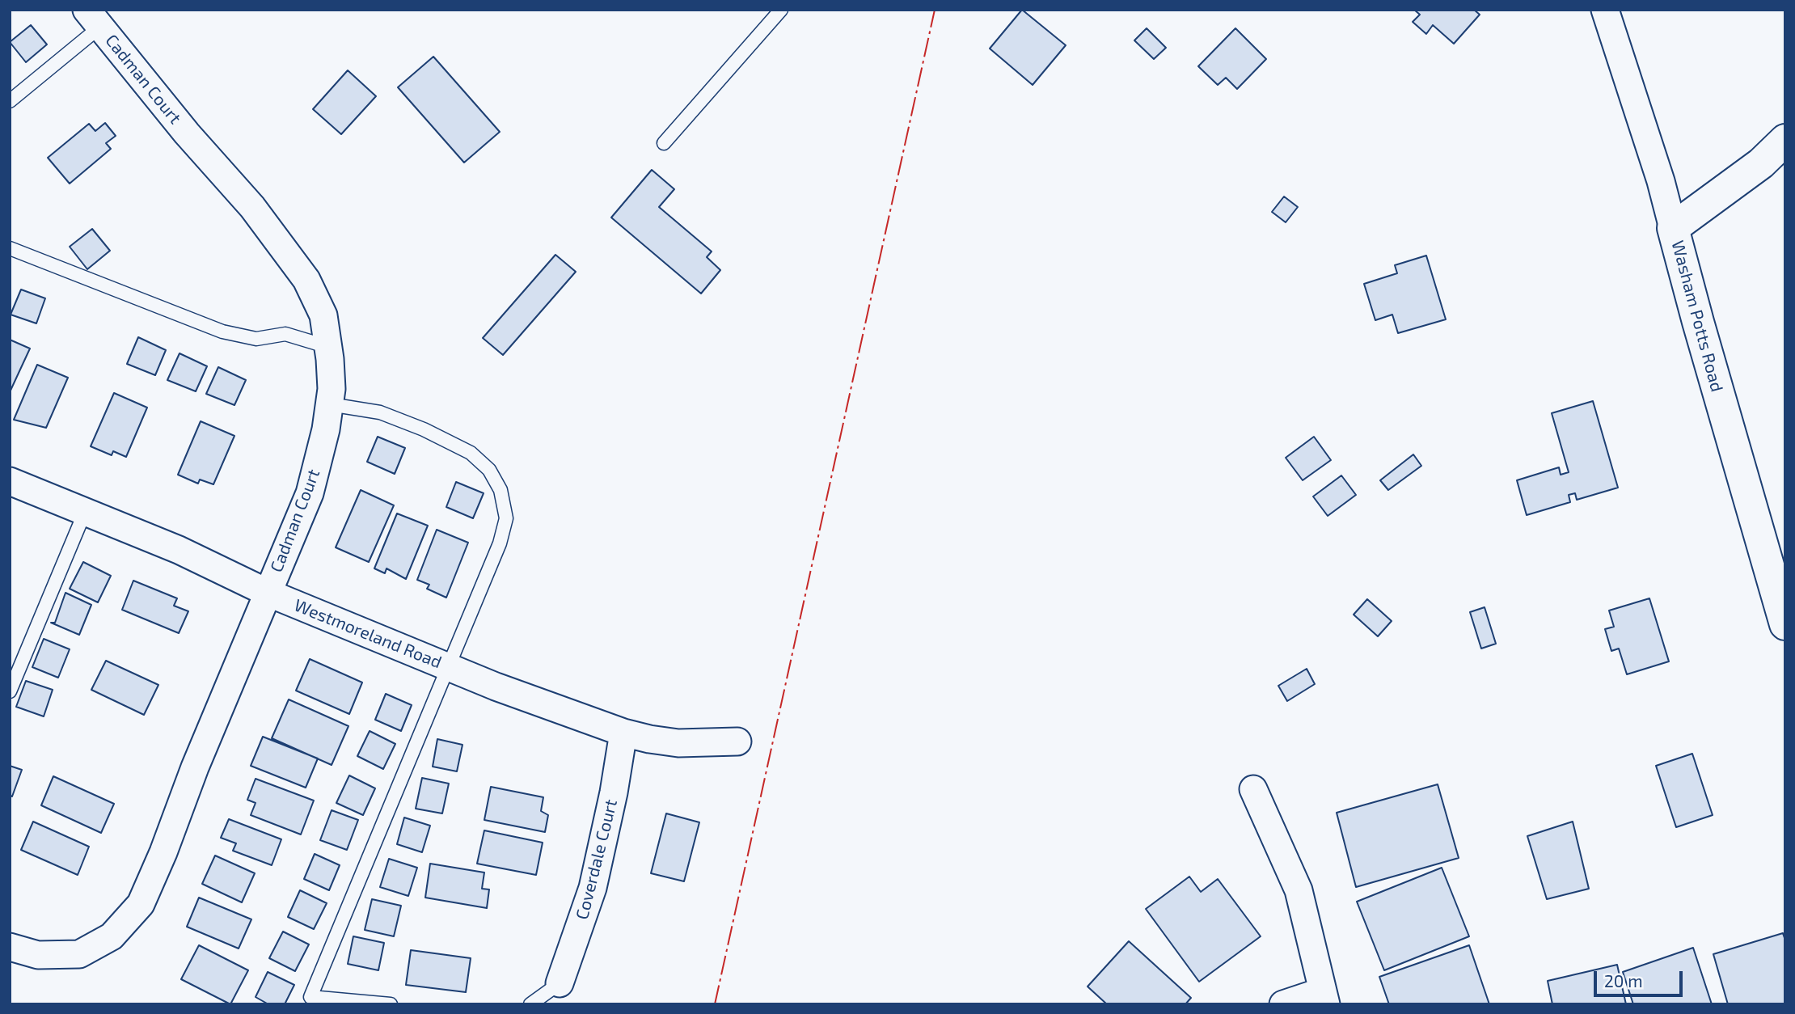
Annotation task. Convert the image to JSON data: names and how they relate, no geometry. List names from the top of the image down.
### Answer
{
  "streets": {
    "street": [
      "Cadman Court",
      "Washam Potts Road",
      "Westmoreland Road",
      "Coverdale Court"
    ]
  },
  "crossings": [
    ["Cadman Court", "Westmoreland Road"],
    ["Westmoreland Road", "Coverdale Court"]
  ],
  "scale_bar": "20 m"
}
